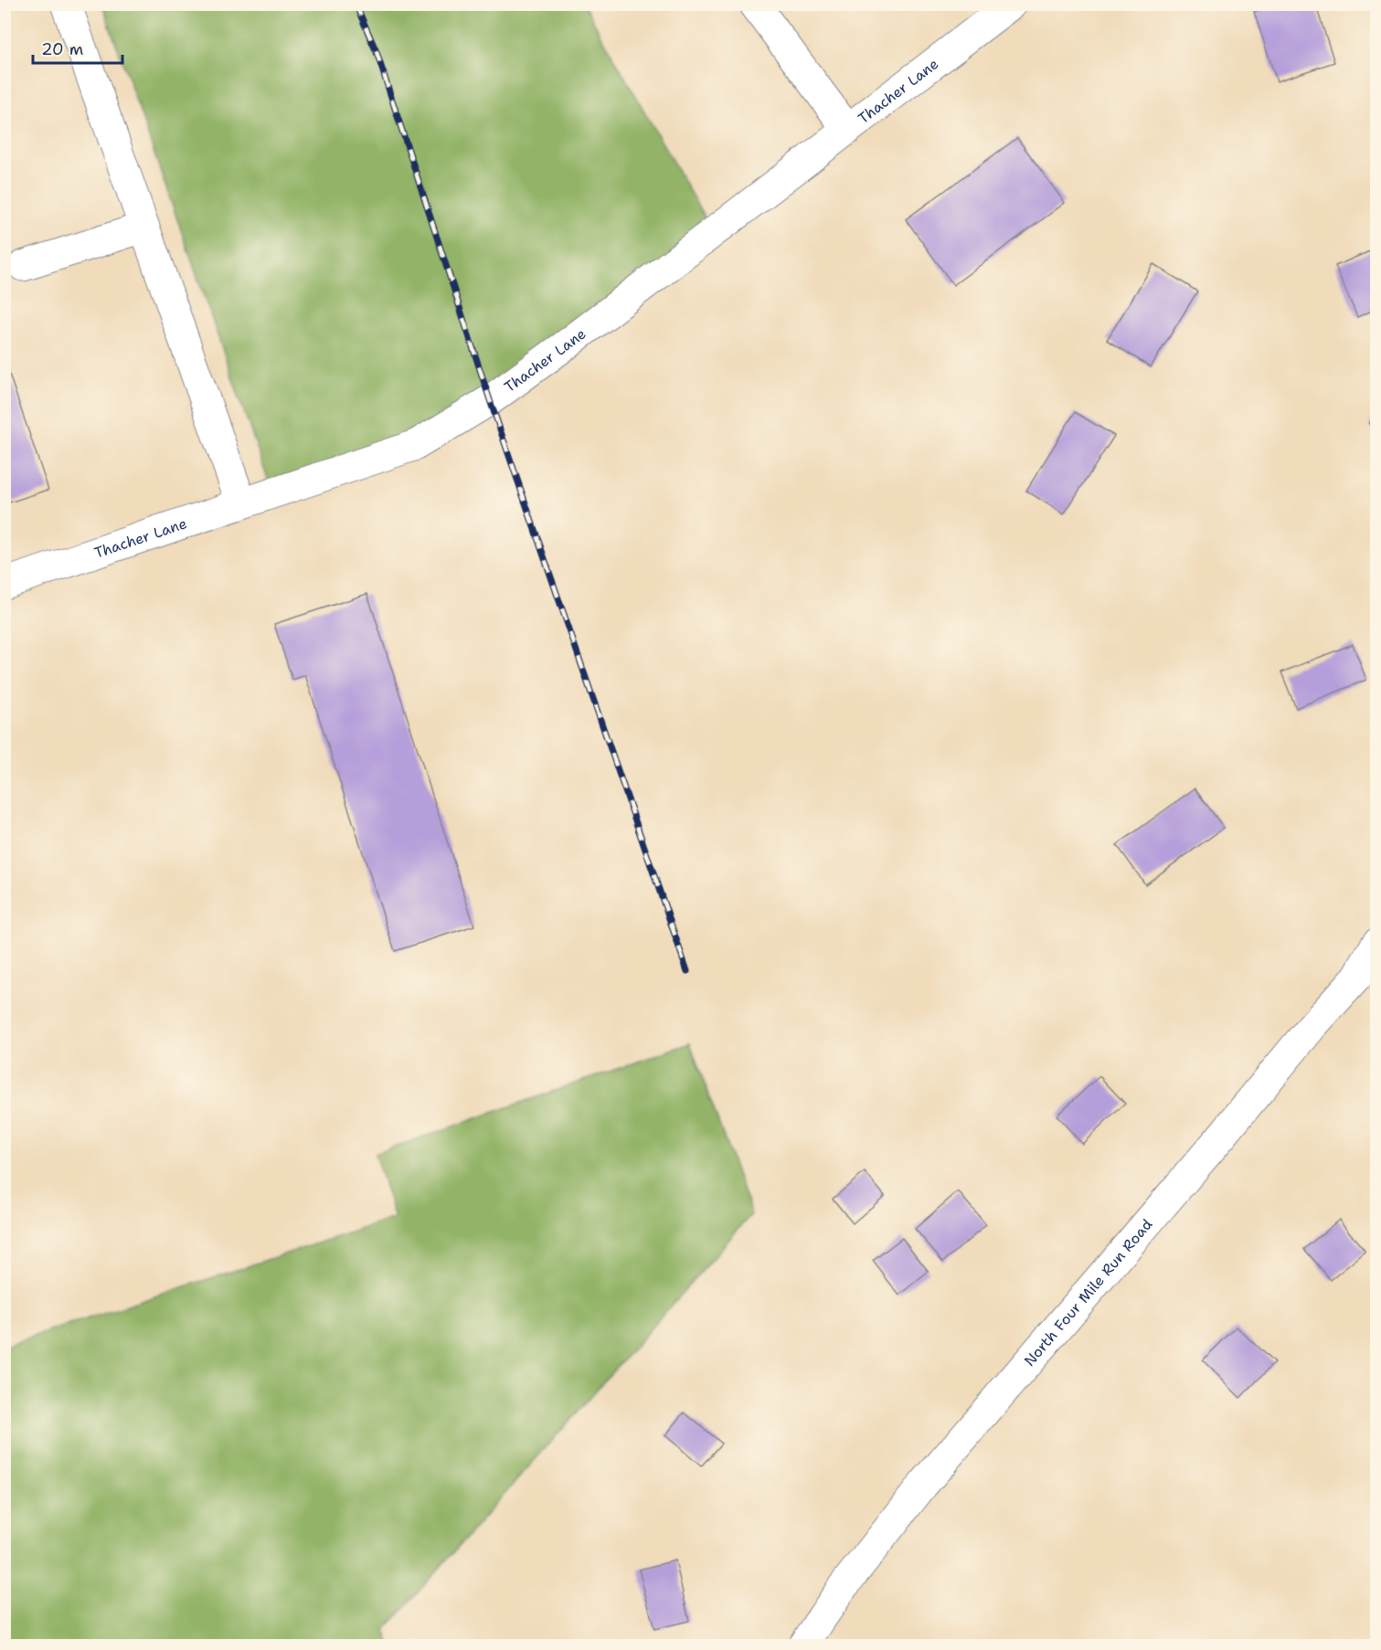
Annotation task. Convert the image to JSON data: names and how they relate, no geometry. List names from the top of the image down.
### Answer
{
  "streets": {
    "street": ["Thacher Lane", "North Four Mile Run Road"]
  },
  "scale_bar": "20 m"
}
